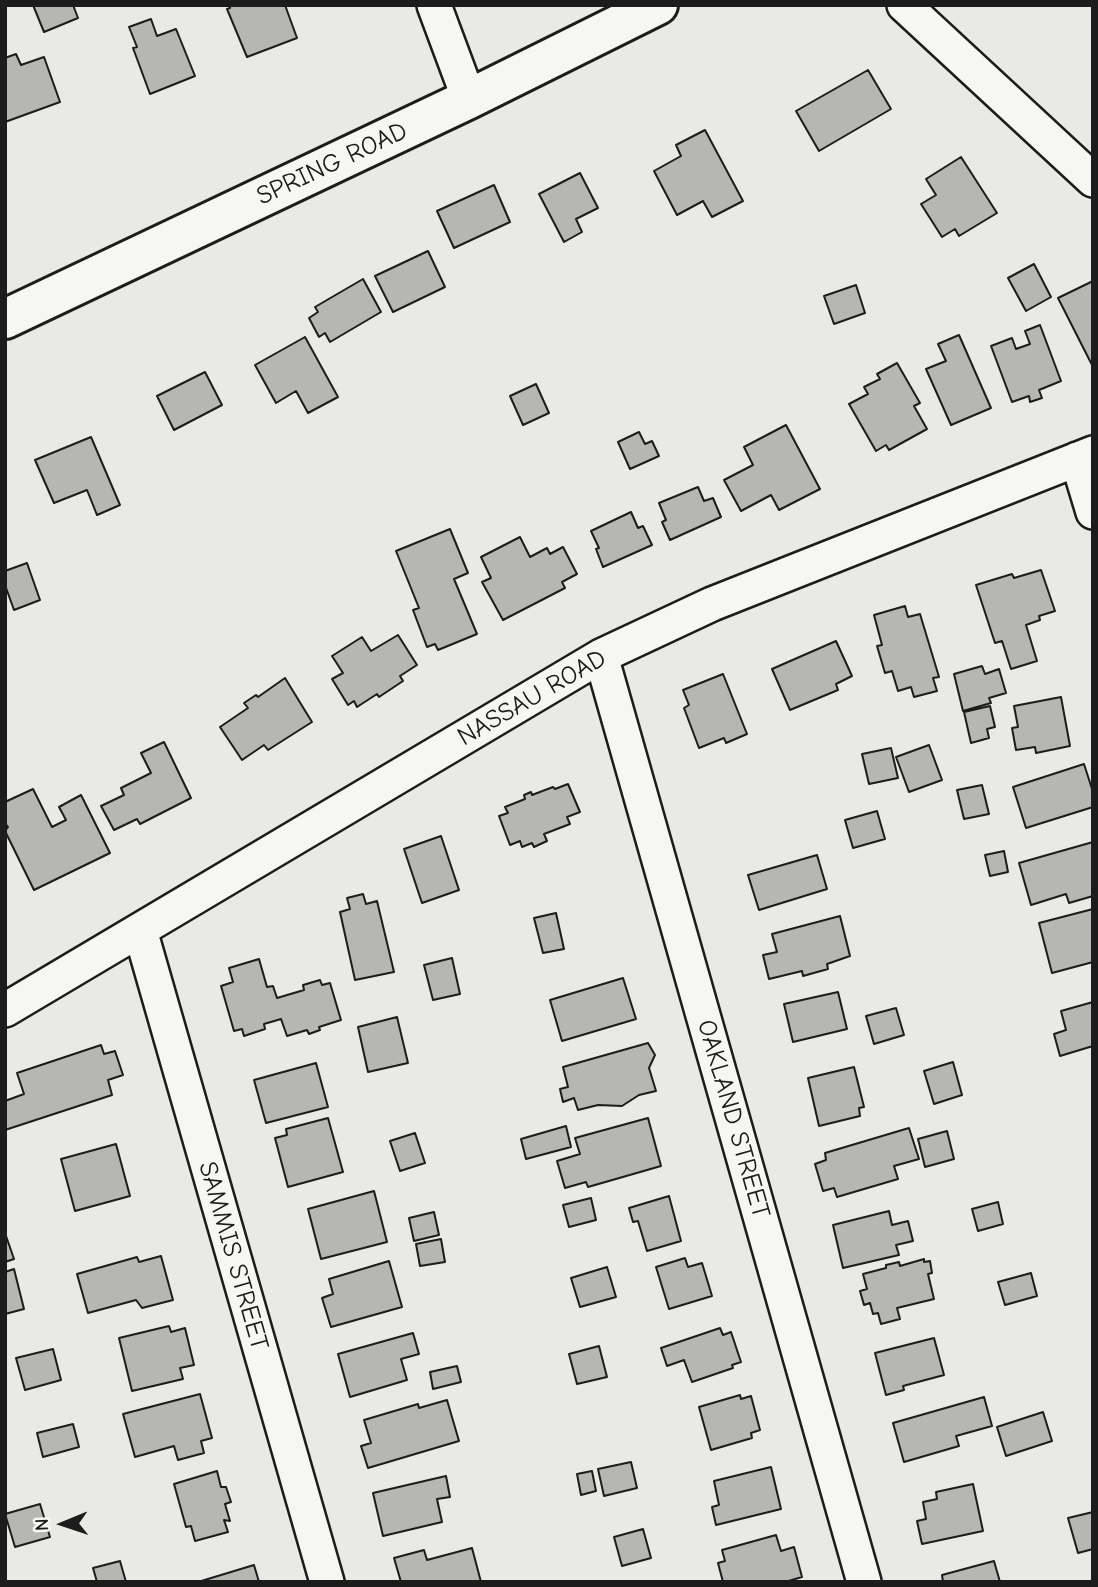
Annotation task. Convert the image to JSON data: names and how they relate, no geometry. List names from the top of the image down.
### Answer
{
  "streets": {
    "main road": ["SPRING ROAD"],
    "street": ["NASSAU ROAD", "OAKLAND STREET", "SAMMIS STREET"]
  },
  "crossings": [
    ["NASSAU ROAD", "OAKLAND STREET"],
    ["NASSAU ROAD", "SAMMIS STREET"]
  ],
  "north": "left"
}
